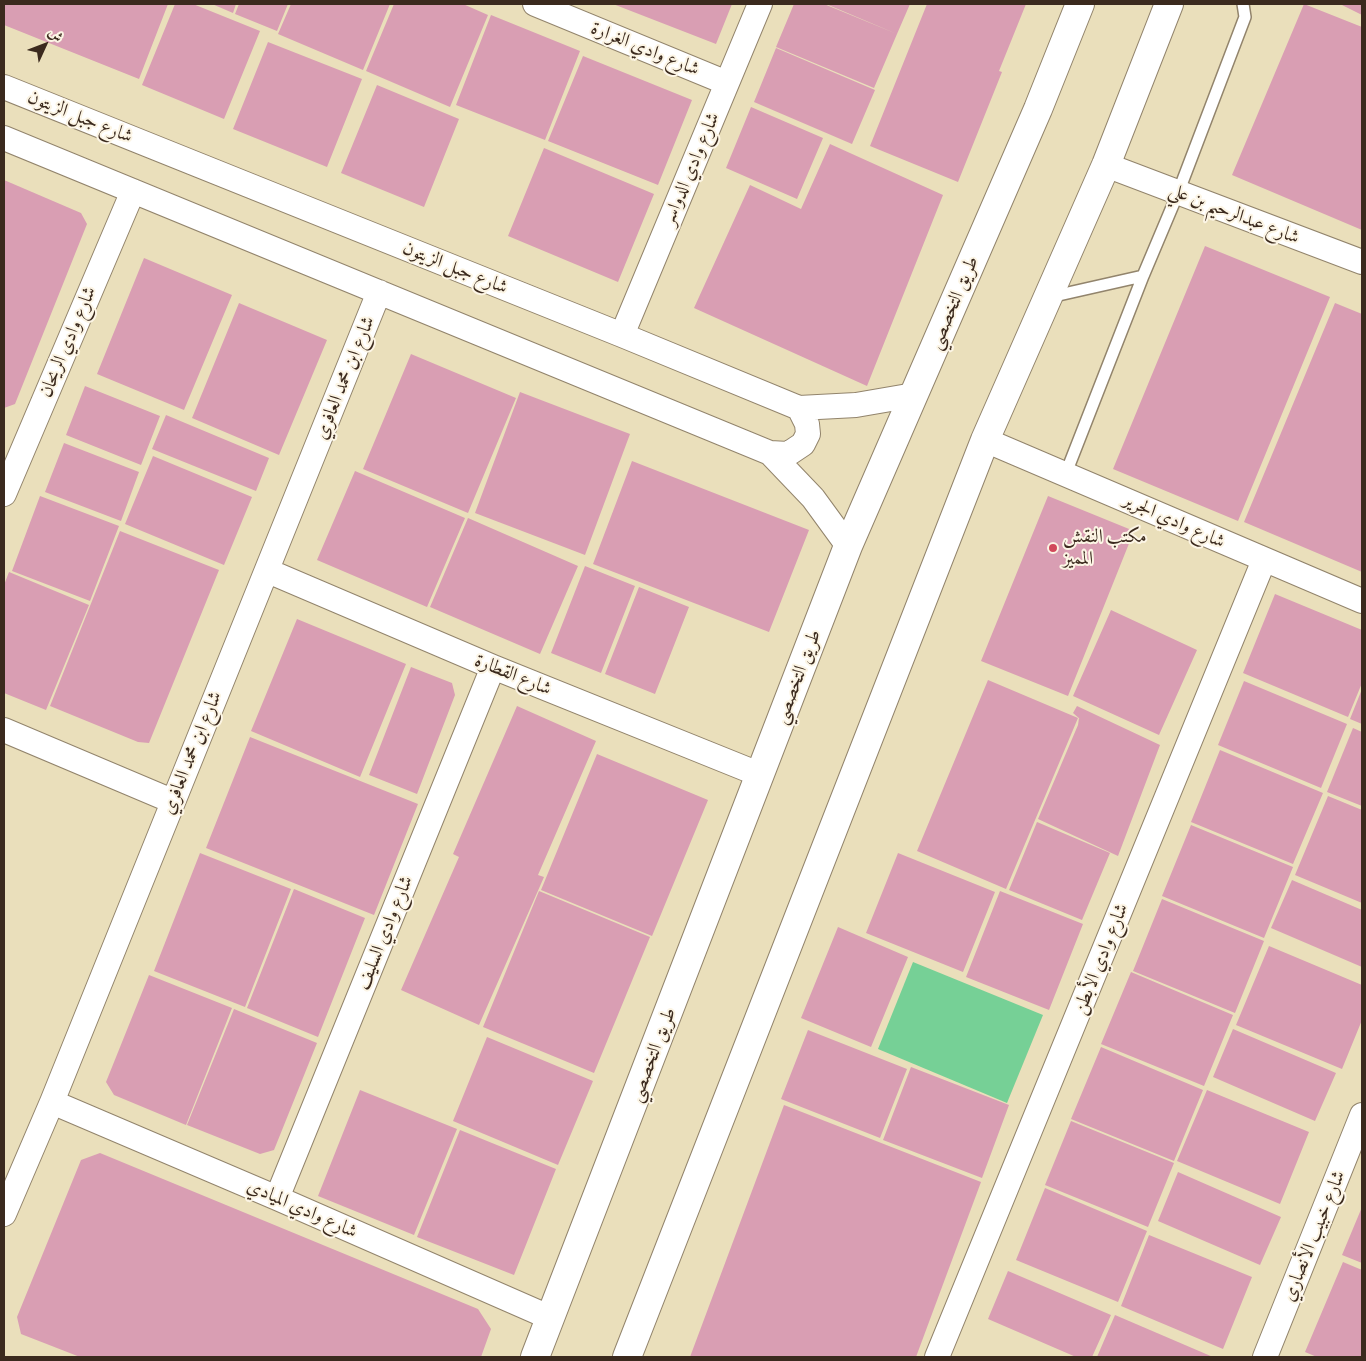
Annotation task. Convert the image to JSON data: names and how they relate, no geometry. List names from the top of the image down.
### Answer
{
  "streets": {
    "main road": ["طريق التخصصي"],
    "street": [
      "شارع وادي الغرارة",
      "شارع جبل الزيتون",
      "شارع وادي الدواسر",
      "شارع عبدالرحيم بن علي",
      "شارع وادي الريحان",
      "شارع ابن محمد العافري",
      "شارع وادي الجرير",
      "شارع القطارة",
      "شارع وادي السليف",
      "شارع وادي الأبطن",
      "شارع وادي الميادي",
      "شارع خبيب الأنصاري"
    ]
  },
  "crossings": [
    ["شارع وادي الغرارة", "شارع وادي الدواسر"],
    ["شارع جبل الزيتون", "شارع وادي الدواسر"],
    ["شارع جبل الزيتون", "طريق التخصصي"],
    ["طريق التخصصي", "شارع القطارة"],
    ["طريق التخصصي", "شارع وادي الميادي"],
    ["شارع ابن محمد العافري", "شارع القطارة"],
    ["شارع ابن محمد العافري", "شارع وادي الميادي"],
    ["شارع وادي الجرير", "شارع وادي الأبطن"],
    ["شارع القطارة", "شارع وادي السليف"],
    ["شارع وادي السليف", "شارع وادي الميادي"]
  ],
  "places": ["مكتب النقش المميز"],
  "north": "top right"
}
